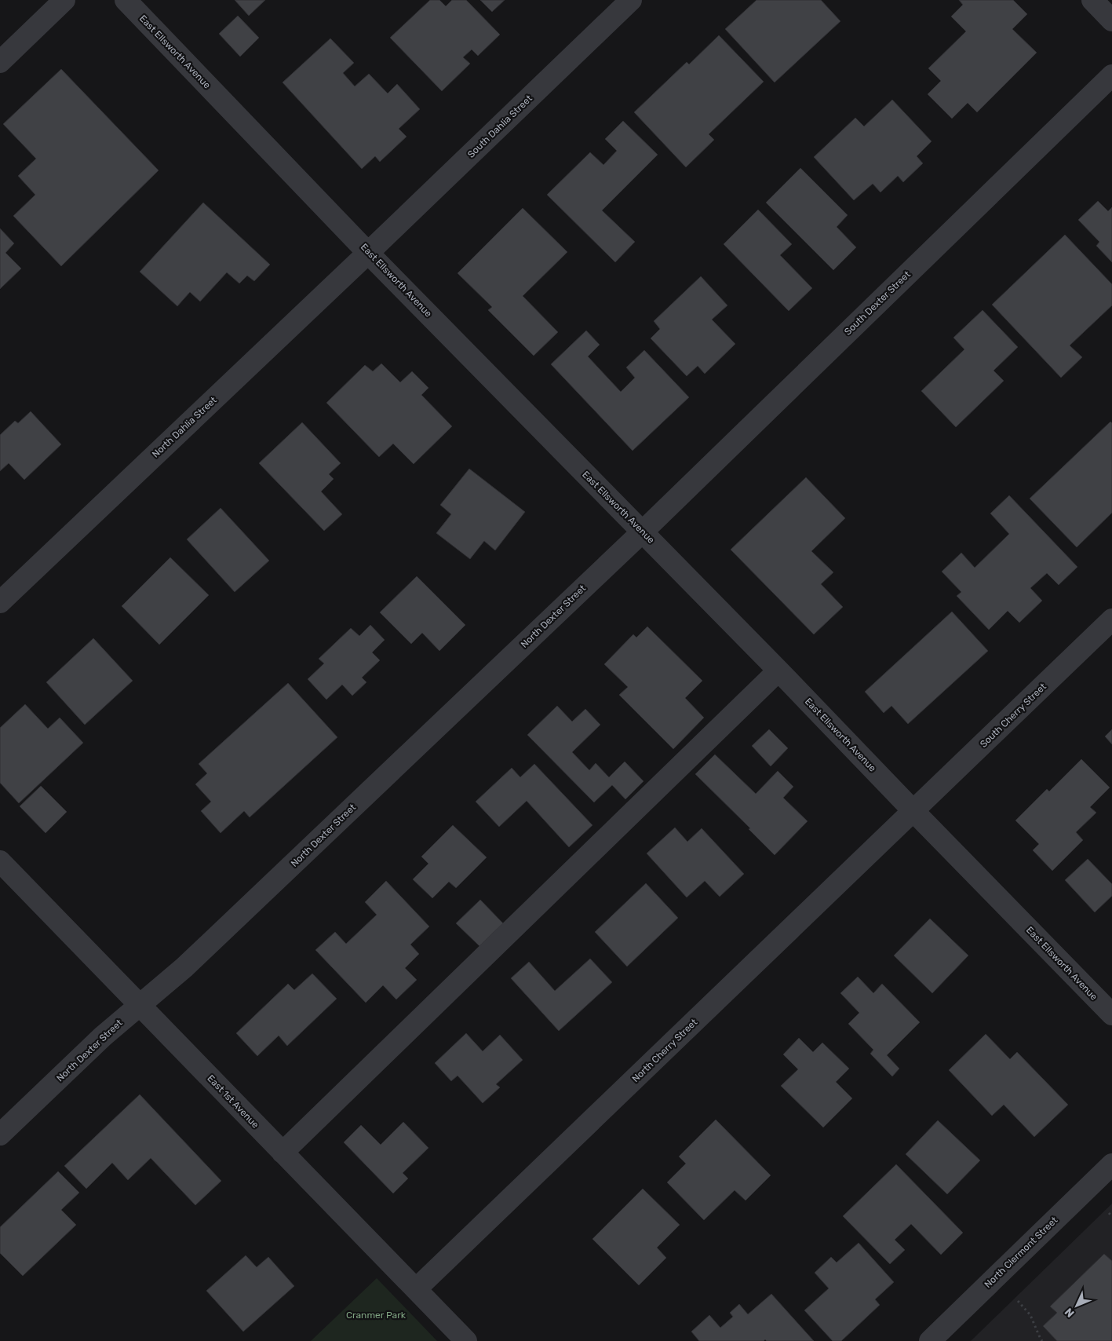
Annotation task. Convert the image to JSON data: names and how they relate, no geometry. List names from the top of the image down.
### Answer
{
  "streets": {
    "street": [
      "East Ellsworth Avenue",
      "South Dahlia Street",
      "South Dexter Street",
      "North Dahlia Street",
      "North Dexter Street",
      "South Cherry Street",
      "North Cherry Street",
      "East 1st Avenue",
      "North Clermont Street"
    ]
  },
  "crossings": [
    ["East Ellsworth Avenue", "South Dahlia Street"],
    ["East Ellsworth Avenue", "South Dexter Street"],
    ["East Ellsworth Avenue", "North Dahlia Street"],
    ["East Ellsworth Avenue", "North Dexter Street"],
    ["East Ellsworth Avenue", "South Cherry Street"],
    ["East Ellsworth Avenue", "North Cherry Street"],
    ["South Dahlia Street", "North Dahlia Street"],
    ["South Dexter Street", "North Dexter Street"],
    ["North Dexter Street", "East 1st Avenue"],
    ["South Cherry Street", "North Cherry Street"],
    ["North Cherry Street", "East 1st Avenue"]
  ],
  "parks": ["Cranmer Park"],
  "north": "bottom left"
}
